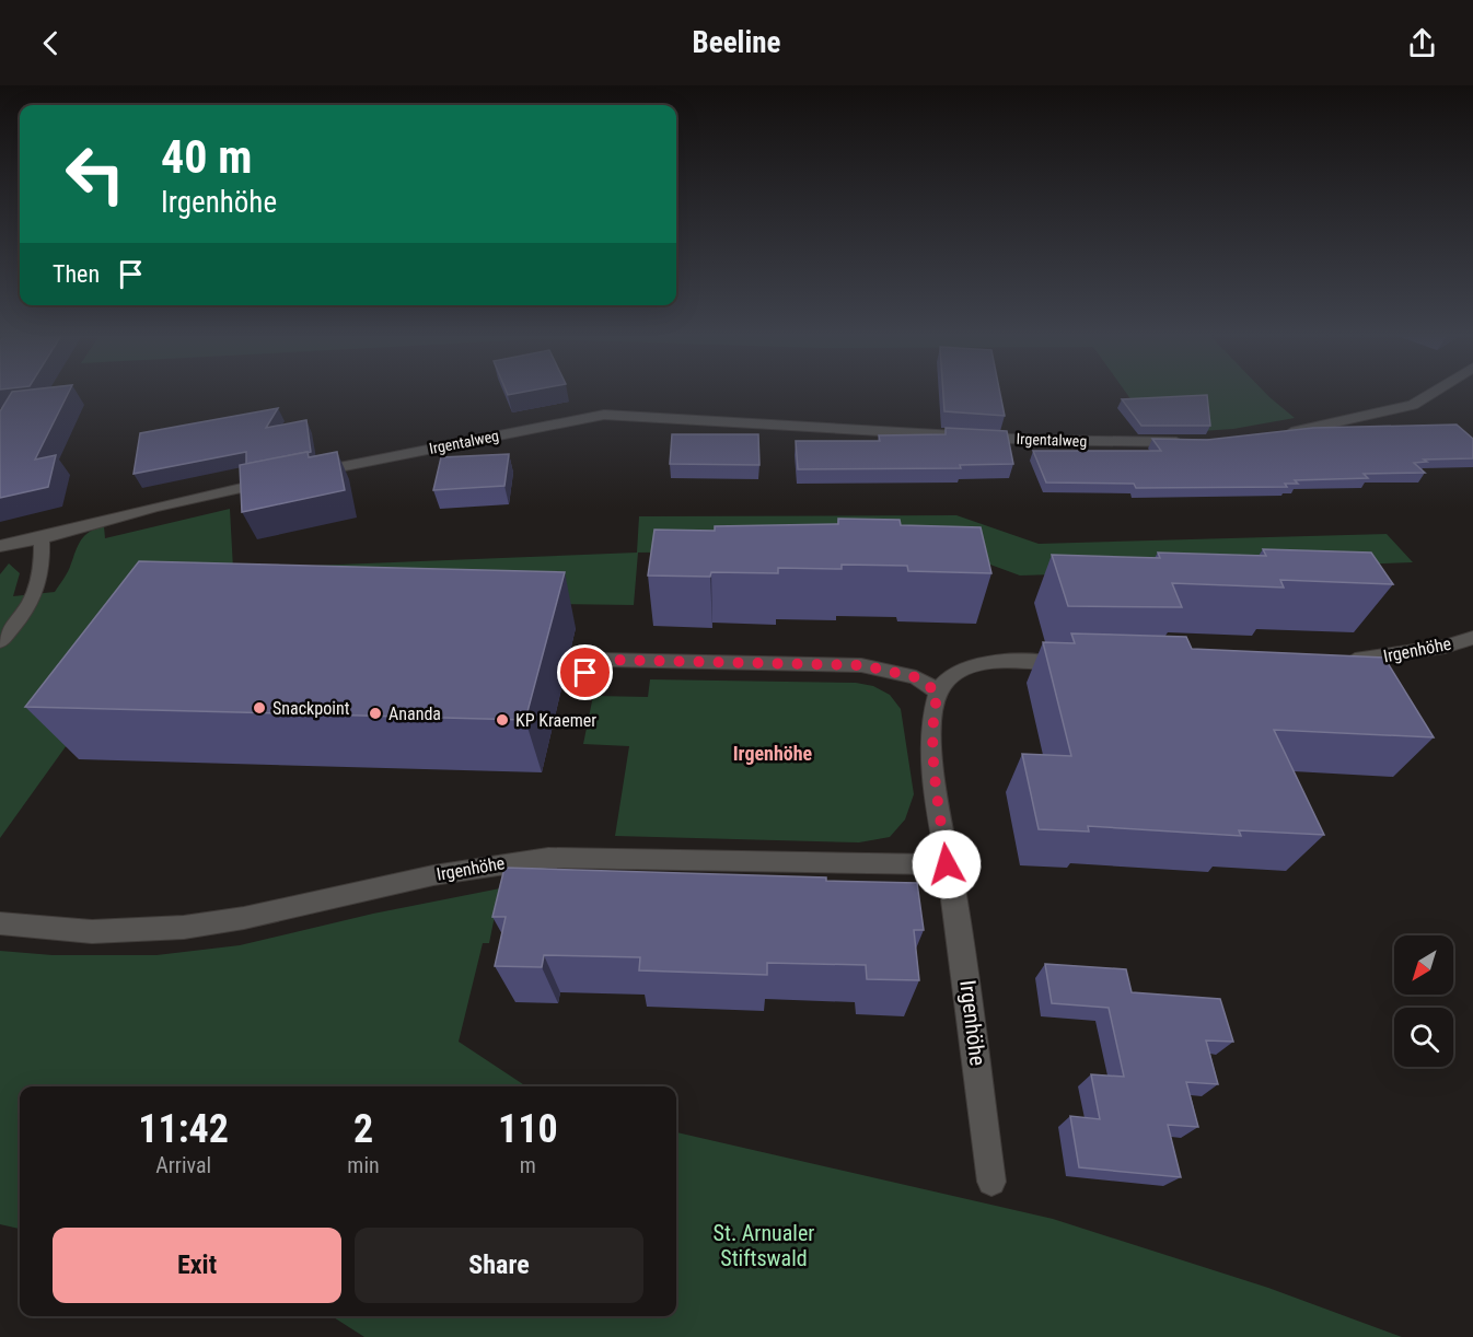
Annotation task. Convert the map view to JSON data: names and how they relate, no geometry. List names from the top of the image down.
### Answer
{
  "streets": {
    "street": ["Irgentalweg", "Irgenhöhe"]
  },
  "districts": ["Irgenhöhe"],
  "parks": ["St. Arnualer Stiftswald"],
  "places": ["Snackpoint", "Ananda", "KP Kraemer"],
  "north": "bottom left",
  "page": {
    "header": "Beeline",
    "turn": ["40 m", "Irgenhöhe"],
    "then": "Then",
    "eta": [
      "11:42",
      "Arrival",
      "2",
      "min",
      "110",
      "m"
    ],
    "buttons": ["Exit", "Share"]
  }
}
